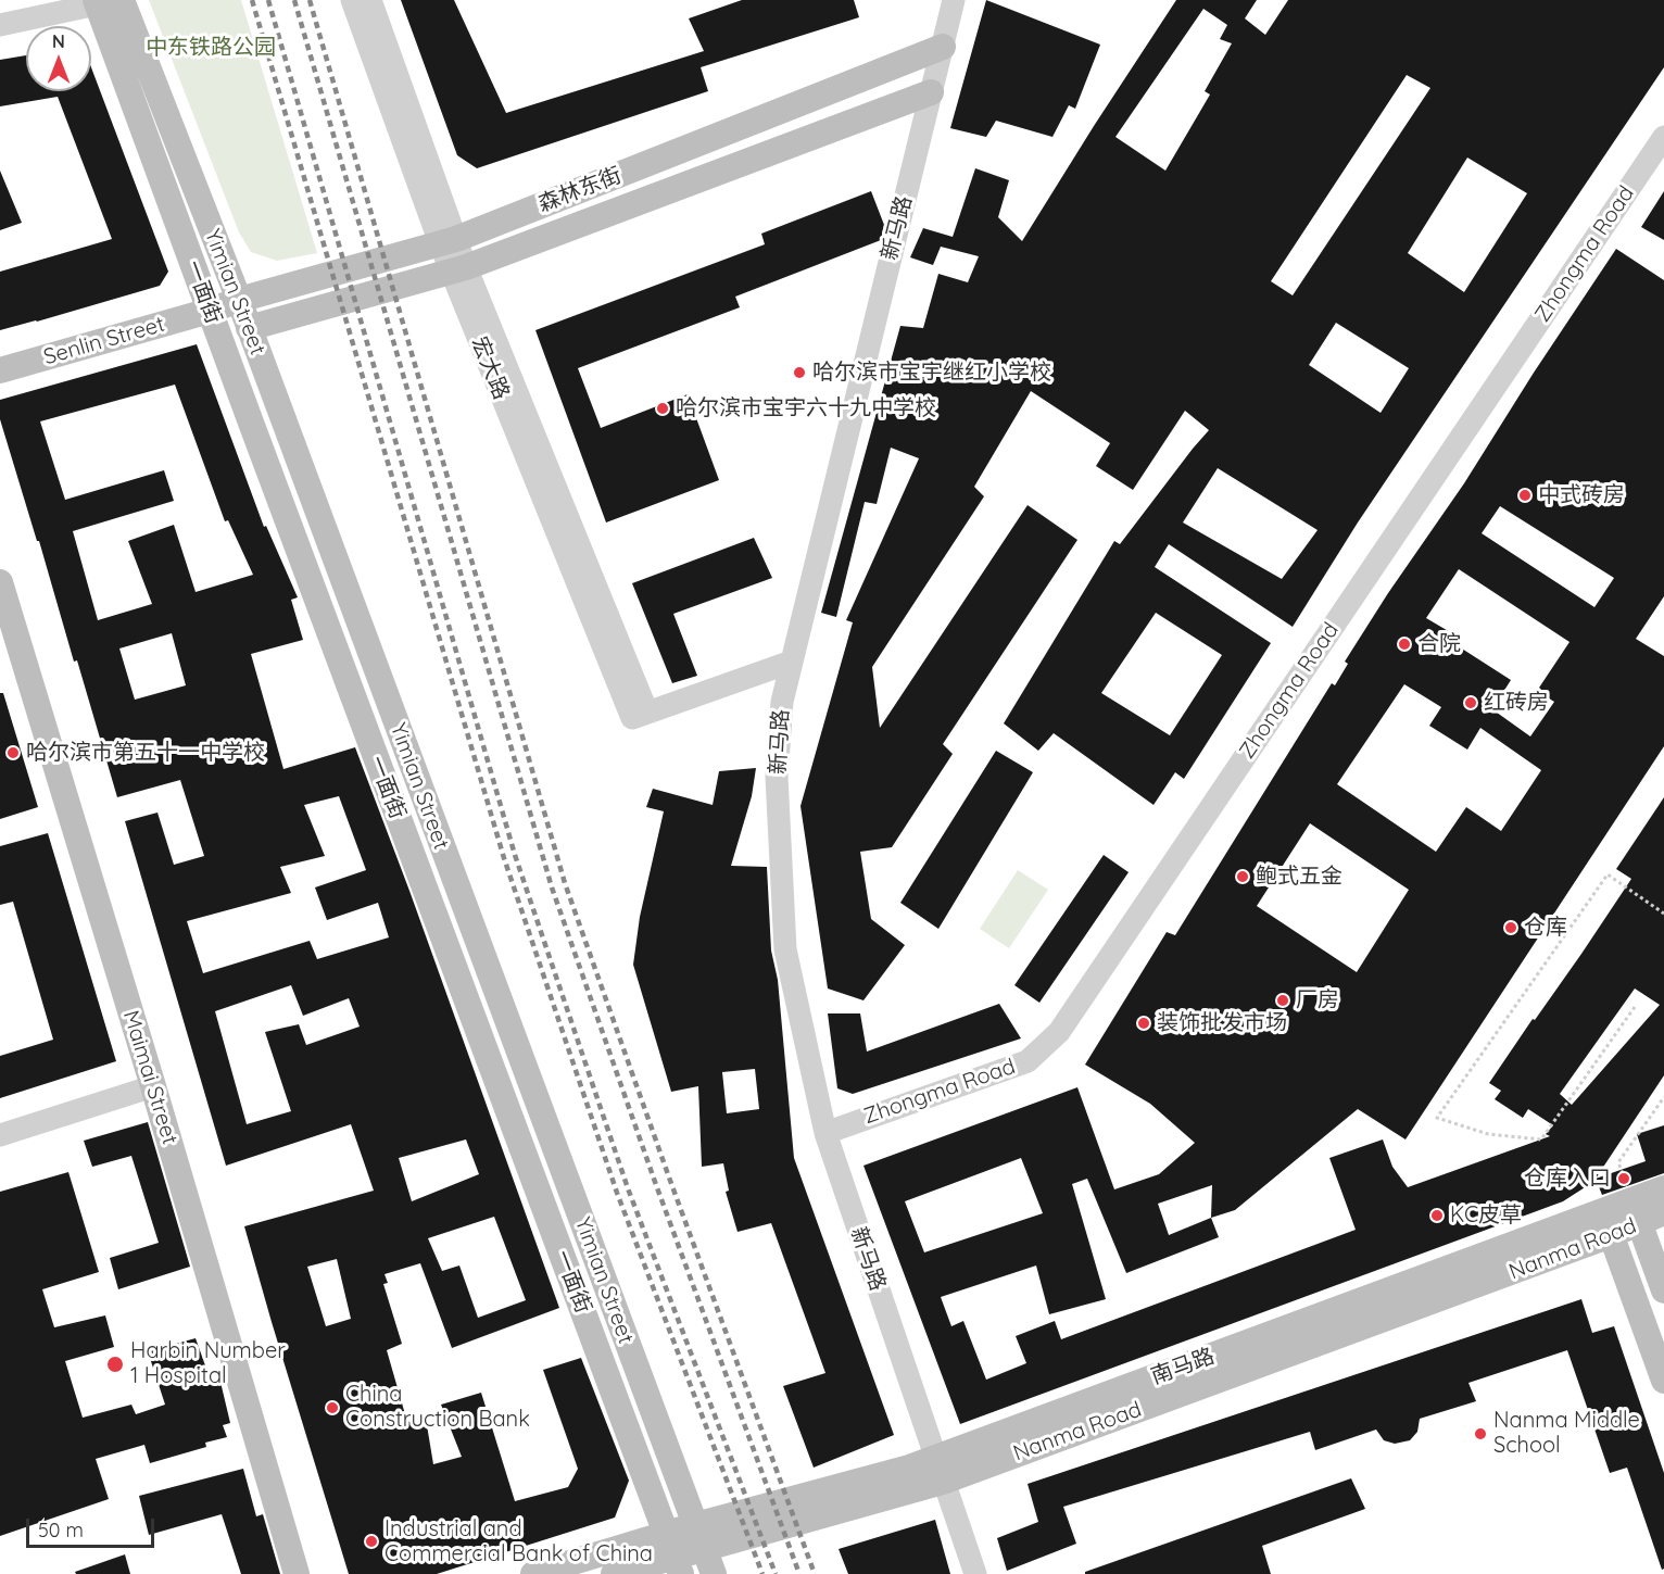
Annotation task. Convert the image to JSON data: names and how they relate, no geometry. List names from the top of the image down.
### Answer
{
  "streets": {
    "main road": [
      "森林东街",
      "一面街",
      "Yimian Street",
      "Senlin Street",
      "Maimai Street",
      "Nanma Road",
      "南马路"
    ],
    "street": ["新马路", "Zhongma Road", "宏大路"]
  },
  "crossings": [
    ["森林东街", "新马路"],
    ["森林东街", "一面街"],
    ["森林东街", "Yimian Street"],
    ["森林东街", "Senlin Street"],
    ["森林东街", "宏大路"],
    ["新马路", "Zhongma Road"],
    ["新马路", "宏大路"],
    ["新马路", "Nanma Road"],
    ["新马路", "南马路"],
    ["一面街", "Yimian Street"],
    ["一面街", "Senlin Street"],
    ["一面街", "Nanma Road"],
    ["Yimian Street", "Nanma Road"],
    ["Nanma Road", "南马路"]
  ],
  "parks": ["中东铁路公园"],
  "places": [
    "哈尔滨市宝宇继红小学校",
    "哈尔滨市宝宇六十九中学校",
    "中式砖房",
    "合院",
    "红砖房",
    "哈尔滨市第五十一中学校",
    "鲍式五金",
    "仓库",
    "厂房",
    "装饰批发市场",
    "仓库入口",
    "KC皮草",
    "Harbin Number 1 Hospital",
    "China Construction Bank",
    "Nanma Middle School",
    "Industrial and Commercial Bank of China"
  ],
  "scale_bar": "50 m",
  "north": "top"
}
